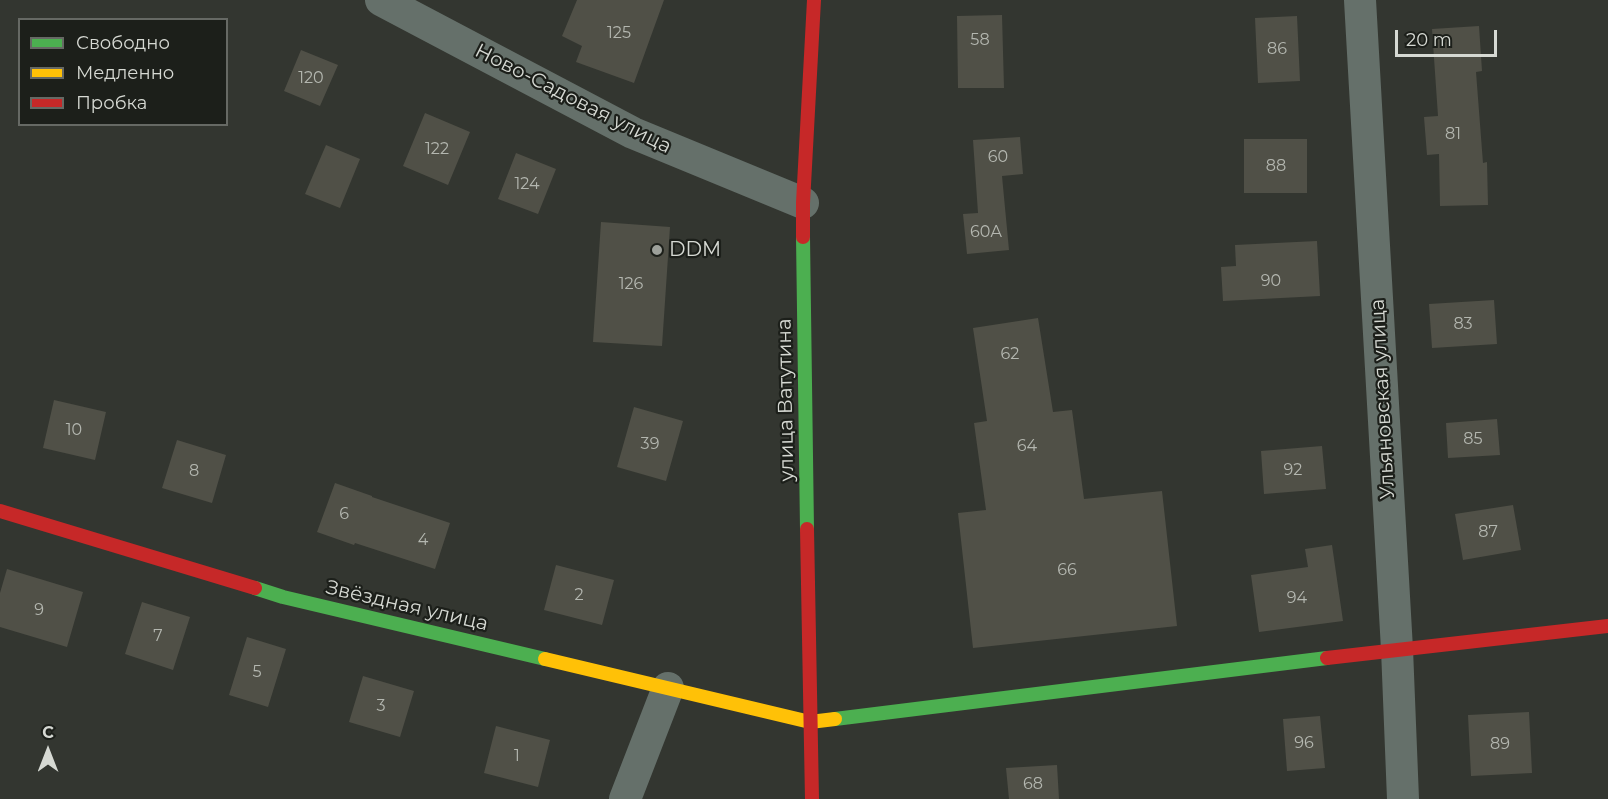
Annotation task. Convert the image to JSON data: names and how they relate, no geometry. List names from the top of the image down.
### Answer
{
  "streets": {
    "street": [
      "Ново-Садовая улица",
      "Ульяновская улица",
      "улица Ватутина",
      "Звёздная улица"
    ]
  },
  "crossings": [
    ["Ново-Садовая улица", "улица Ватутина"],
    ["улица Ватутина", "Звёздная улица"]
  ],
  "places": ["DDM"],
  "house_numbers": [
    "125",
    "58",
    "86",
    "120",
    "81",
    "122",
    "60",
    "88",
    "124",
    "60А",
    "90",
    "126",
    "83",
    "62",
    "10",
    "85",
    "39",
    "64",
    "92",
    "8",
    "6",
    "87",
    "4",
    "66",
    "2",
    "94",
    "9",
    "7",
    "5",
    "3",
    "96",
    "89",
    "1",
    "68"
  ],
  "legend": ["Свободно", "Медленно", "Пробка"],
  "scale_bar": "20 m",
  "north": "top"
}
